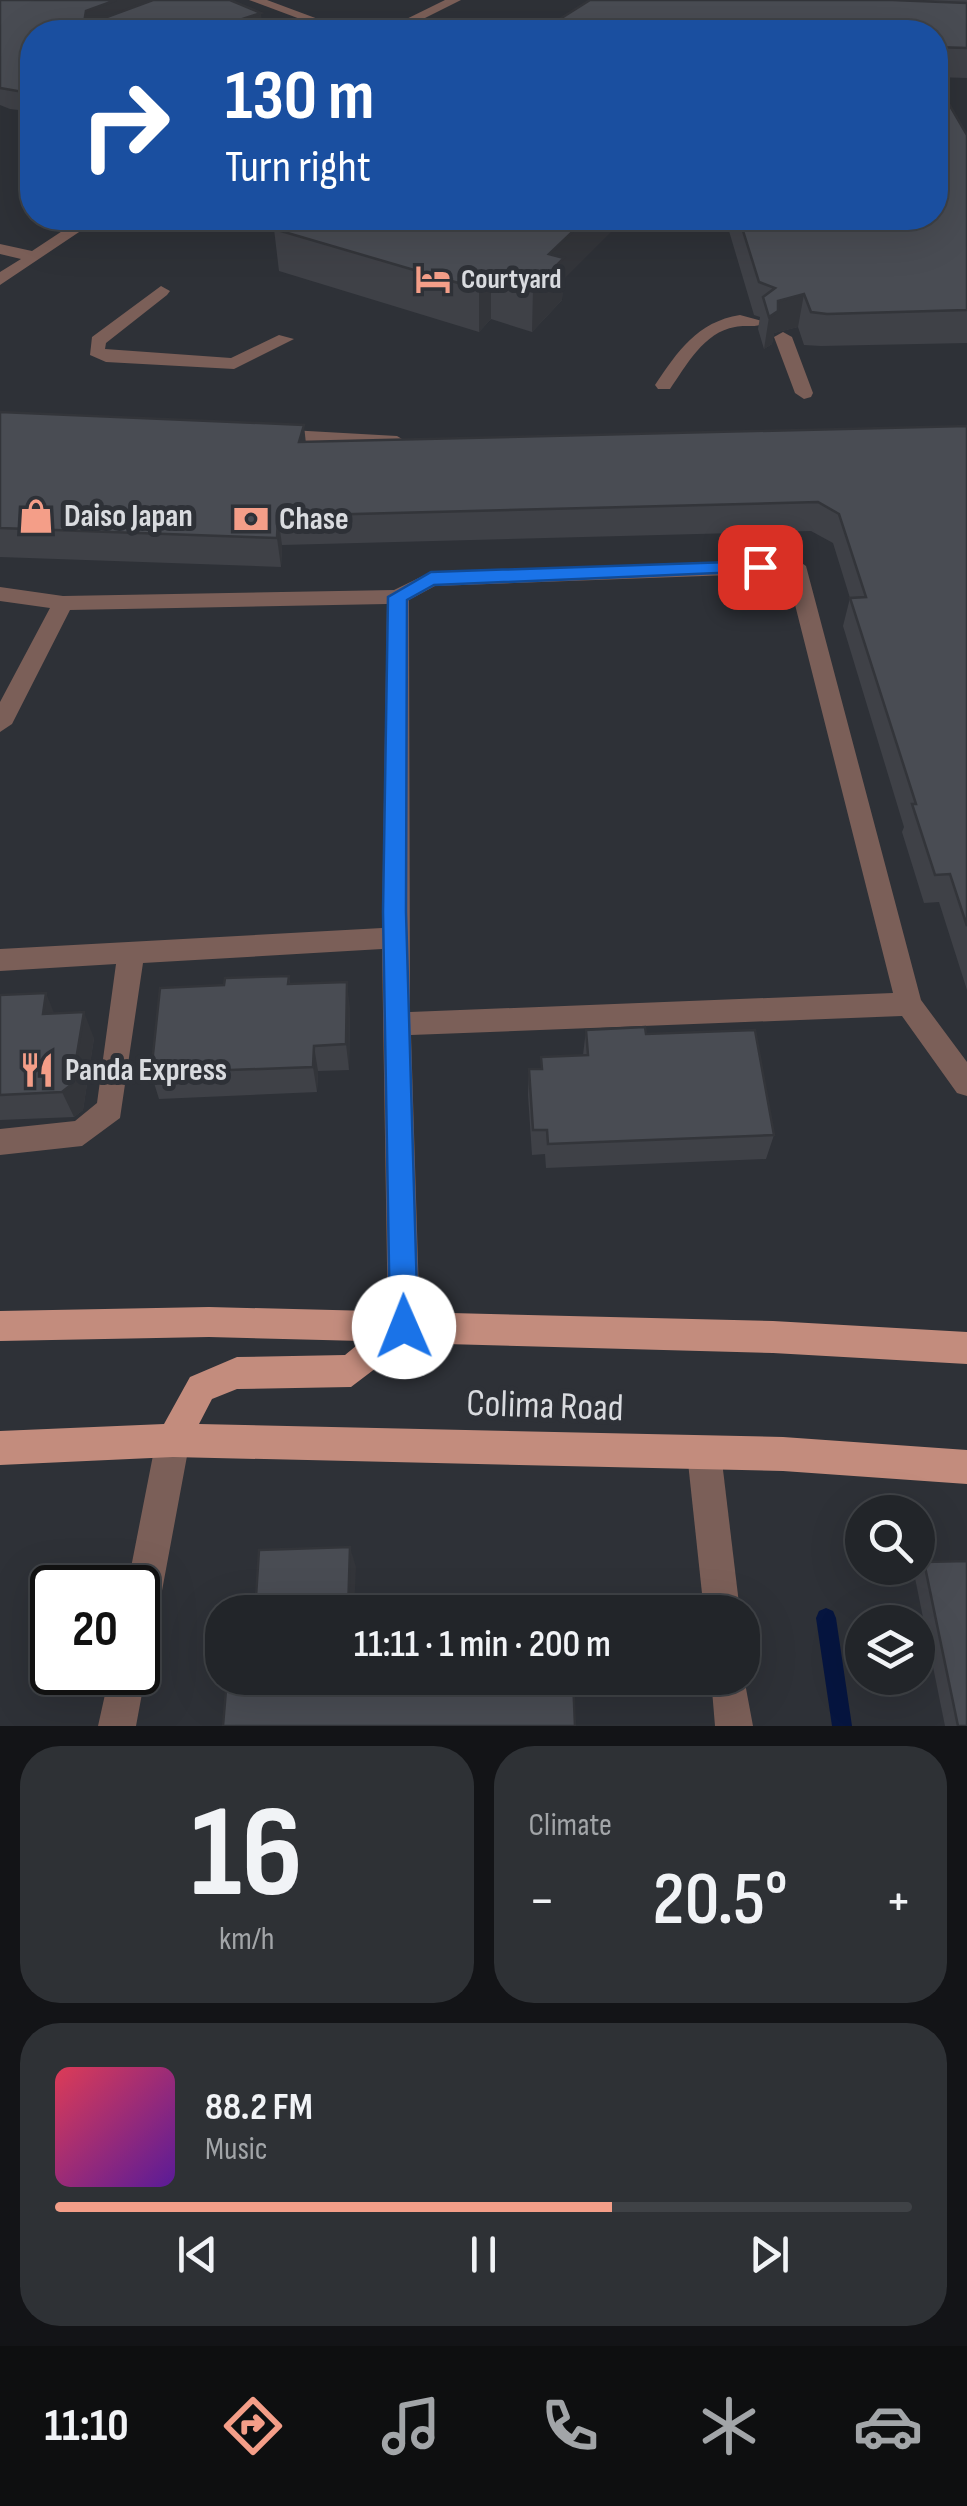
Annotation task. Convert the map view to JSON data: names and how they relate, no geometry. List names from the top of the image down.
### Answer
{
  "streets": {
    "main road": ["Colima Road"]
  },
  "places": {
    "hotel": ["Courtyard"],
    "shop": ["Daiso Japan"],
    "bank": ["Chase"],
    "restaurant": ["Panda Express"]
  },
  "page": {
    "turn": ["130 m", "Turn right"],
    "limit": "20",
    "trip": "11:11 · 1 min · 200 m",
    "tile": [
      ["16", "km/h"],
      "Climate"
    ],
    "heat": ["−", "20.5°", "+"],
    "song": ["88.2 FM", "Music"],
    "tabs": "11:10"
  }
}
